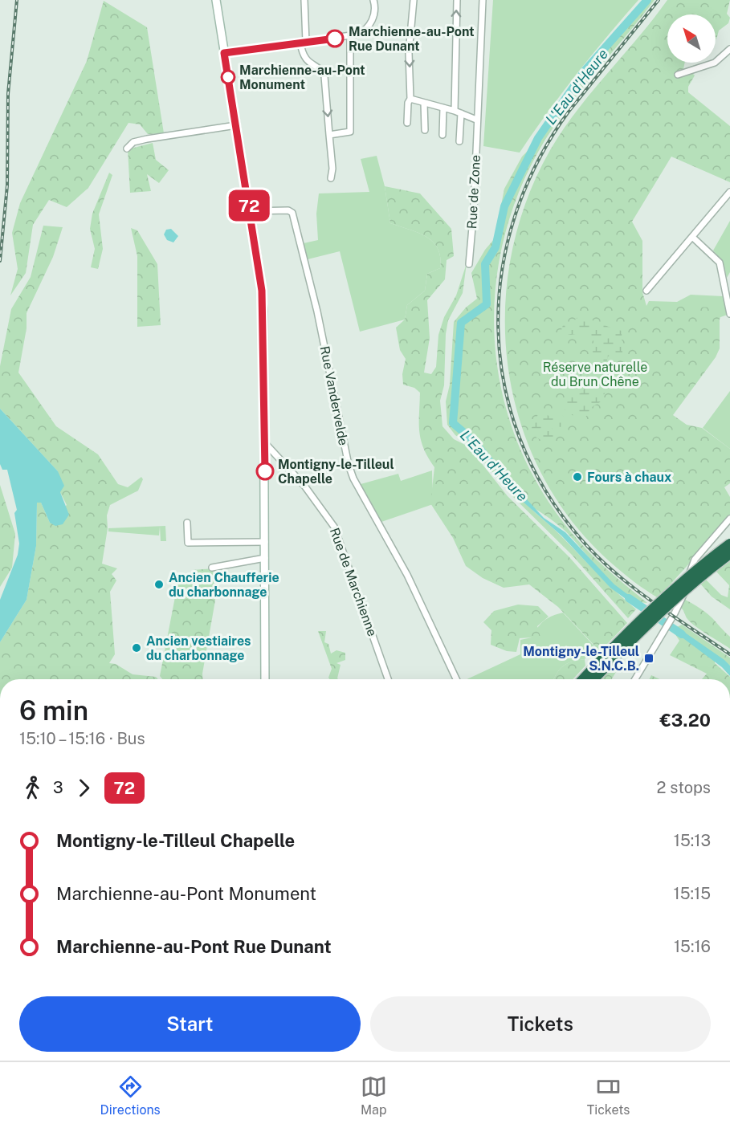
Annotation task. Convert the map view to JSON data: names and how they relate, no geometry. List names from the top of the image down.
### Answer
{
  "streets": {
    "street": ["Rue de Zone", "Rue Vandervelde", "Rue de Marchienne"]
  },
  "water": ["L'Eau d'Heure"],
  "parks": ["Réserve naturelle du Brun Chêne"],
  "places": {
    "other": [
      "Marchienne-au-Pont Rue Dunant",
      "Marchienne-au-Pont Monument",
      "Montigny-le-Tilleul Chapelle",
      "Fours à chaux",
      "Ancien Chaufferie du charbonnage",
      "Ancien vestiaires du charbonnage"
    ],
    "transit": ["Montigny-le-Tilleul S.N.C.B."]
  },
  "lines": ["bus line 72"],
  "north": "top left",
  "page": {
    "on_map": "72",
    "heading": ["6 min", "15:10 – 15:16 · Bus", "€3.20"],
    "legs": ["3", "72", "2 stops"],
    "list": [
      {
        "name": "Montigny-le-Tilleul Chapelle",
        "value": "15:13"
      },
      {
        "name": "Marchienne-au-Pont Monument",
        "value": "15:15"
      },
      {
        "name": "Marchienne-au-Pont Rue Dunant",
        "value": "15:16"
      }
    ],
    "buttons": ["Start", "Tickets"],
    "tabs": ["Directions", "Map", "Tickets"]
  }
}
